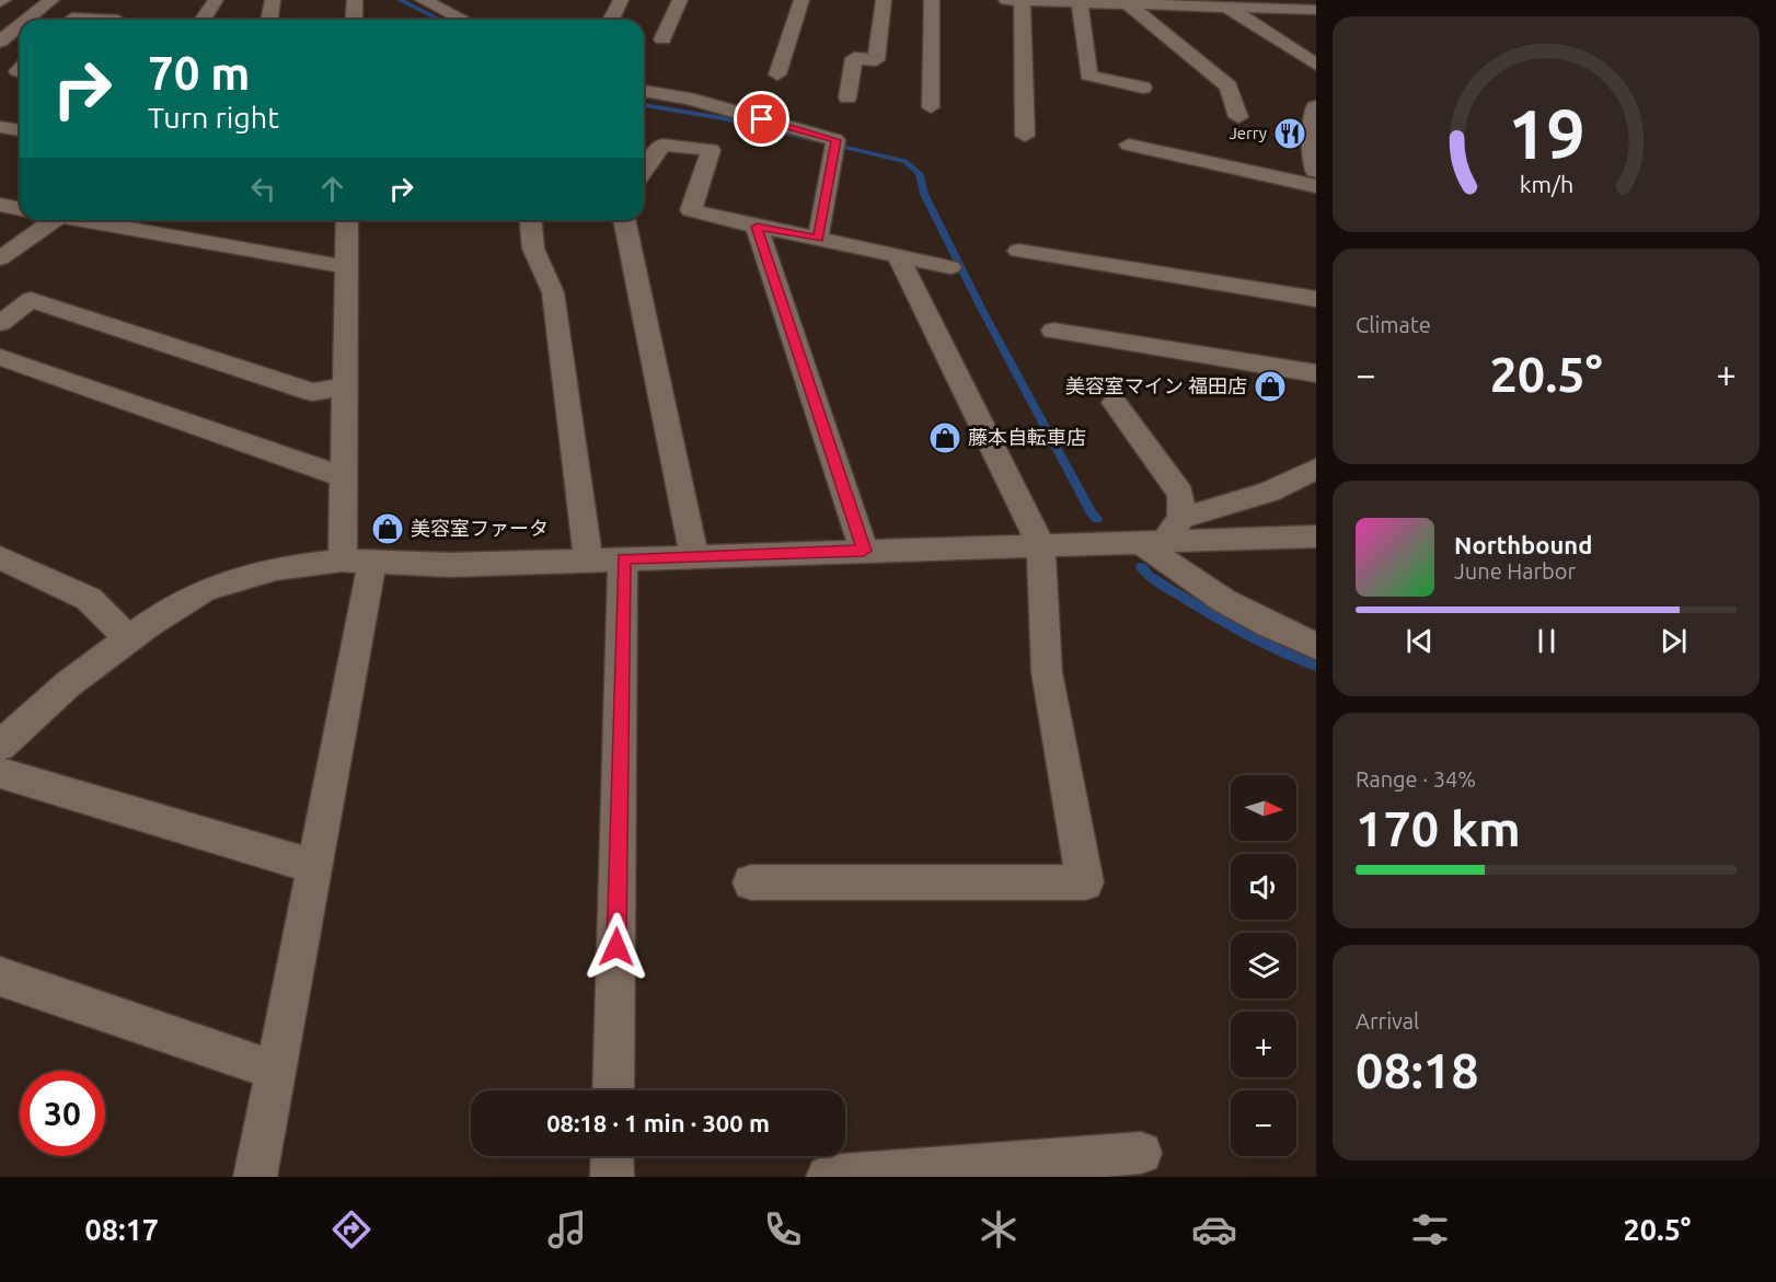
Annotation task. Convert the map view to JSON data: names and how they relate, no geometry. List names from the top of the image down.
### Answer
{
  "places": {
    "restaurant": ["Jerry"],
    "shop": ["美容室マイン 福田店", "藤本自転車店", "美容室ファータ"]
  },
  "north": "right",
  "page": {
    "turn": ["70 m", "Turn right"],
    "tile": [
      "Climate",
      ["Range · 34%", "170 km"],
      ["Arrival", "08:18"]
    ],
    "heat": ["−", "20.5°", "+"],
    "song": ["Northbound", "June Harbor"],
    "map_buttons": ["+", "−"],
    "limit": "30",
    "trip": "08:18 · 1 min · 300 m",
    "tabs": ["08:17", "20.5°"],
    "gauge": ["19", "km/h"]
  }
}
